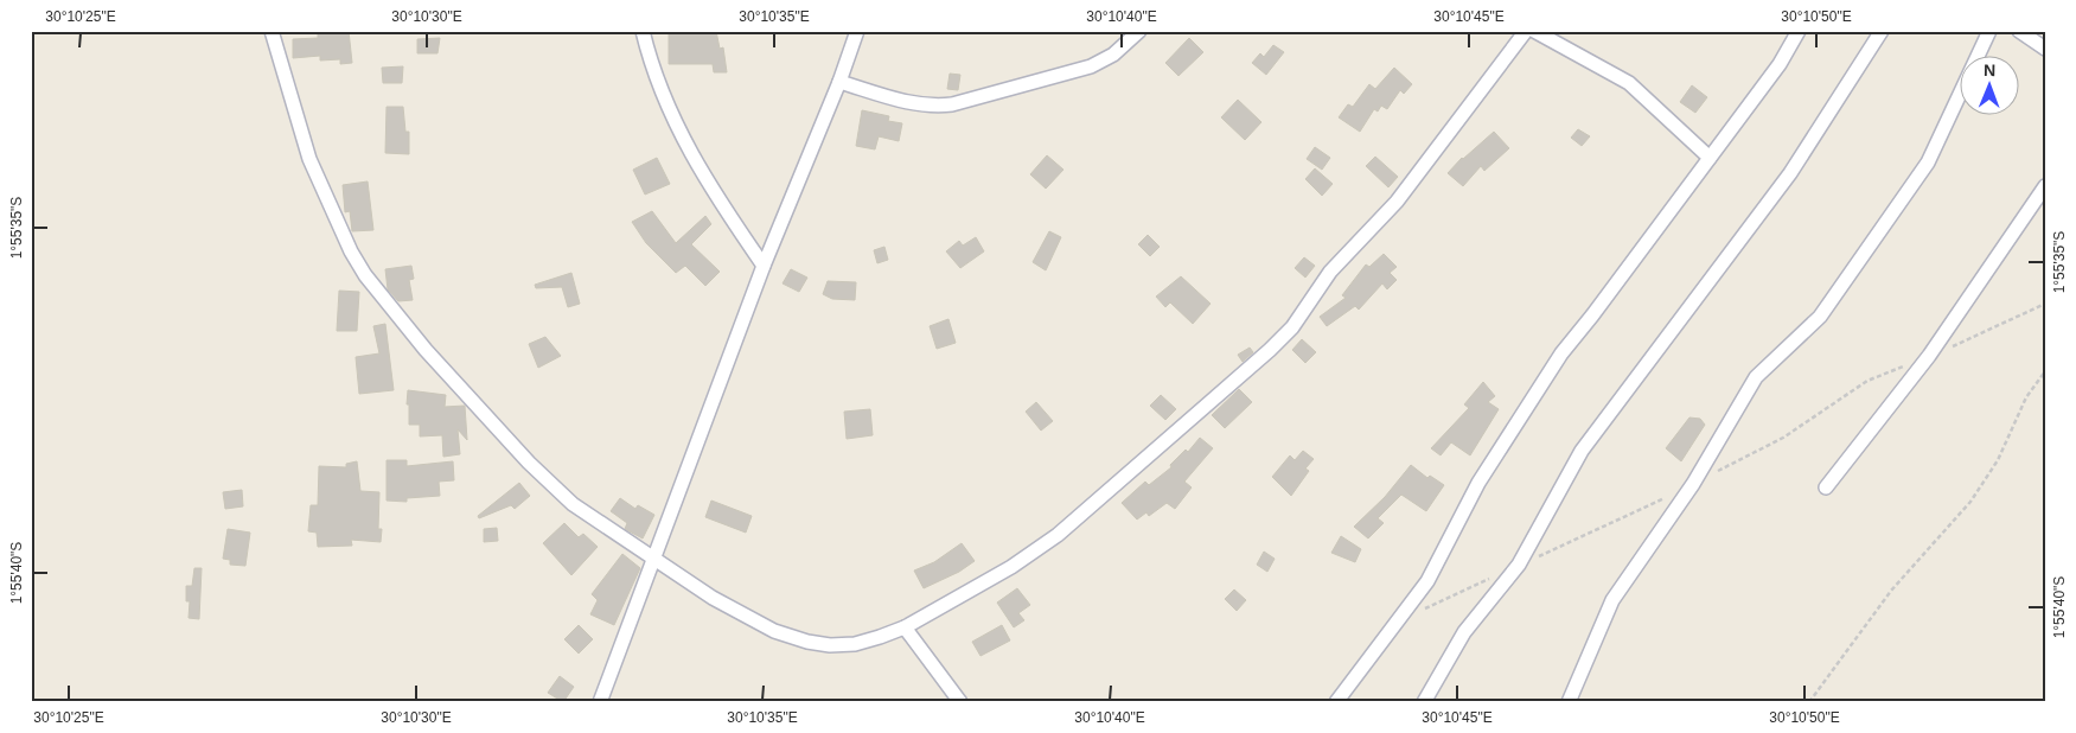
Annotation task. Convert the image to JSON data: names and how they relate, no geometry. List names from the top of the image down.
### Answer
{
  "north": "top",
  "coordinates": [
    "30°10'25\"E",
    "30°10'30\"E",
    "30°10'35\"E",
    "30°10'40\"E",
    "30°10'45\"E",
    "30°10'50\"E",
    "1°55'35\"S",
    "1°55'40\"S"
  ]
}
